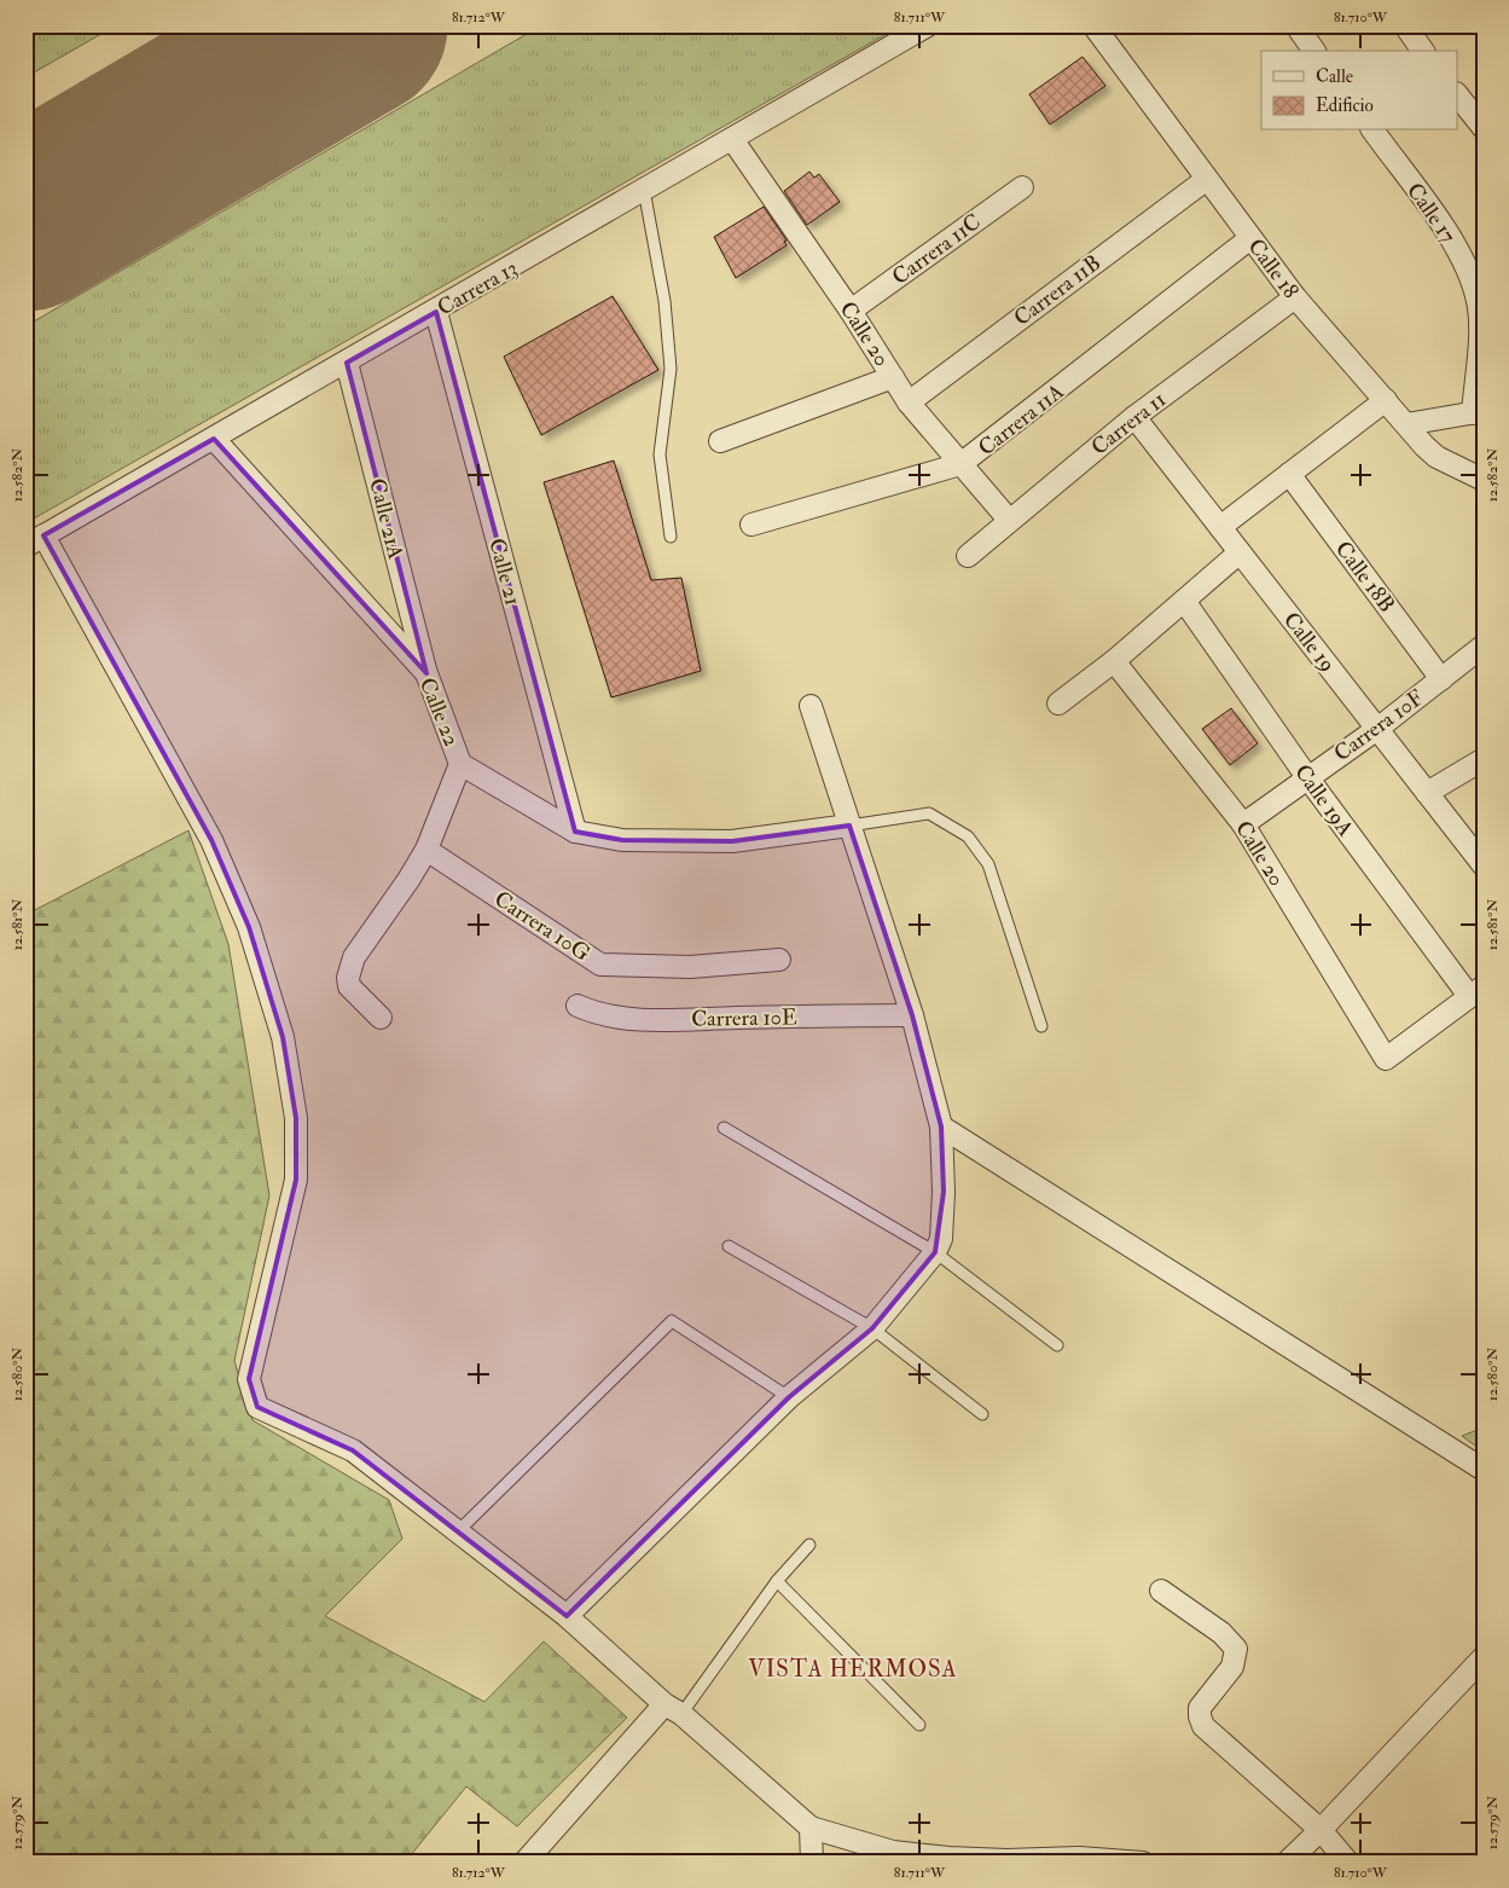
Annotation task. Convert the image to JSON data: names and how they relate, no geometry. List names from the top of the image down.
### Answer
{
  "streets": {
    "street": [
      "Calle 17",
      "Carrera 11C",
      "Calle 18",
      "Carrera 13",
      "Carrera 11B",
      "Calle 20",
      "Carrera 11A",
      "Carrera 11",
      "Calle 21A",
      "Calle 21",
      "Calle 18B",
      "Calle 19",
      "Calle 22",
      "Carrera 10F",
      "Calle 19A",
      "Carrera 10G",
      "Carrera 10E"
    ]
  },
  "crossings": [
    ["Carrera 11C", "Calle 20"],
    ["Calle 18", "Carrera 11B"],
    ["Calle 18", "Carrera 11A"],
    ["Calle 18", "Carrera 11"],
    ["Carrera 13", "Calle 20"],
    ["Carrera 13", "Calle 21A"],
    ["Carrera 13", "Calle 21"],
    ["Carrera 13", "Calle 22"],
    ["Carrera 11B", "Calle 20"],
    ["Calle 20", "Carrera 11A"],
    ["Calle 20", "Carrera 11"],
    ["Calle 20", "Carrera 10F"],
    ["Calle 20", "Calle 19A"],
    ["Carrera 11", "Calle 19"],
    ["Calle 21A", "Calle 22"],
    ["Calle 21", "Calle 22"],
    ["Calle 18B", "Carrera 10F"],
    ["Calle 19", "Carrera 10F"],
    ["Carrera 10F", "Calle 19A"]
  ],
  "districts": ["VISTA HERMOSA"],
  "legend": ["Calle", "Edificio"],
  "coordinates": [
    "81.712°W",
    "81.711°W",
    "81.710°W",
    "12.582°N",
    "12.581°N",
    "12.580°N",
    "12.579°N"
  ]
}
